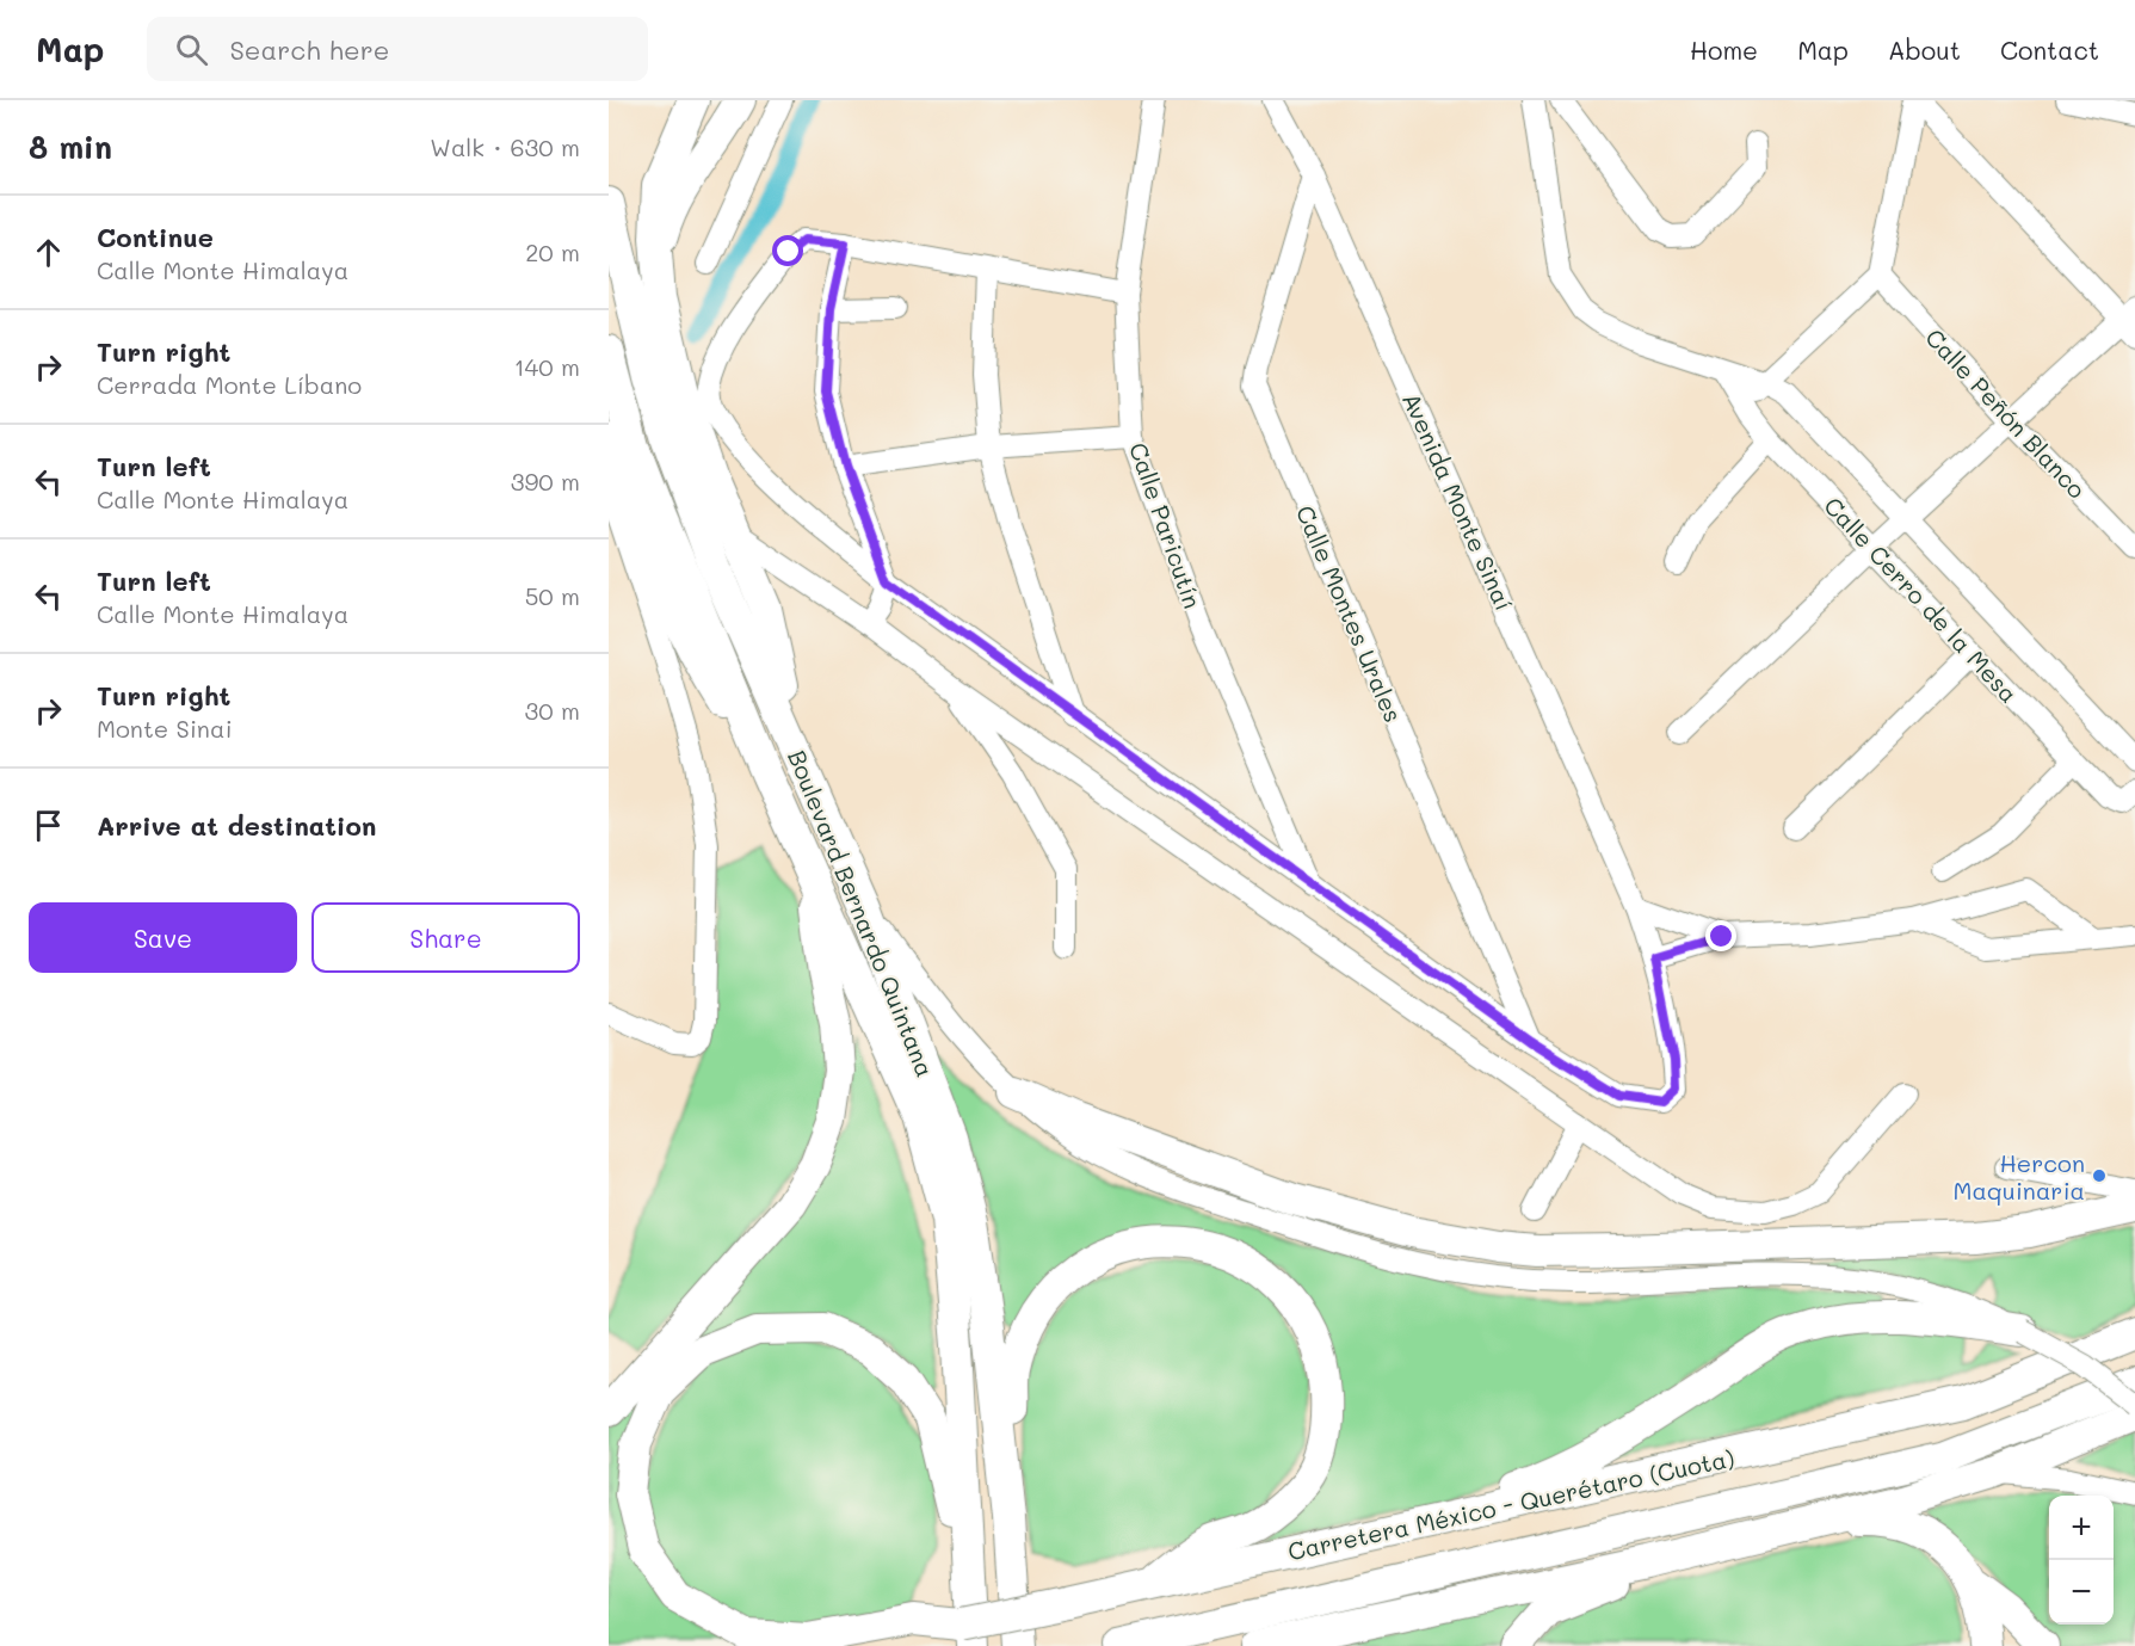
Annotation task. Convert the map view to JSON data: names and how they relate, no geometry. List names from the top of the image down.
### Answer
{
  "streets": {
    "highway": ["Boulevard Bernardo Quintana", "Carretera México - Querétaro (Cuota)"],
    "street": [
      "Calle Peñón Blanco",
      "Avenida Monte Sinaí",
      "Calle Paricutín",
      "Calle Cerro de la Mesa",
      "Calle Montes Urales"
    ]
  },
  "crossings": [
    ["Avenida Monte Sinaí", "Calle Montes Urales"],
    ["Boulevard Bernardo Quintana", "Carretera México - Querétaro (Cuota)"]
  ],
  "places": ["Hercon Maquinaria"],
  "page": {
    "header": "Map",
    "search": "Search here",
    "nav": [
      "Home",
      "Map",
      "About",
      "Contact"
    ],
    "heading": ["8 min", "Walk · 630 m"],
    "list": [
      ["Continue", "Calle Monte Himalaya", "20 m"],
      ["Turn right", "Cerrada Monte Líbano", "140 m"],
      ["Turn left", "Calle Monte Himalaya", "390 m"],
      ["Turn left", "Calle Monte Himalaya", "50 m"],
      ["Turn right", "Monte Sinai", "30 m"],
      "Arrive at destination"
    ],
    "buttons": ["Save", "Share"],
    "map_buttons": ["+", "−"]
  }
}
